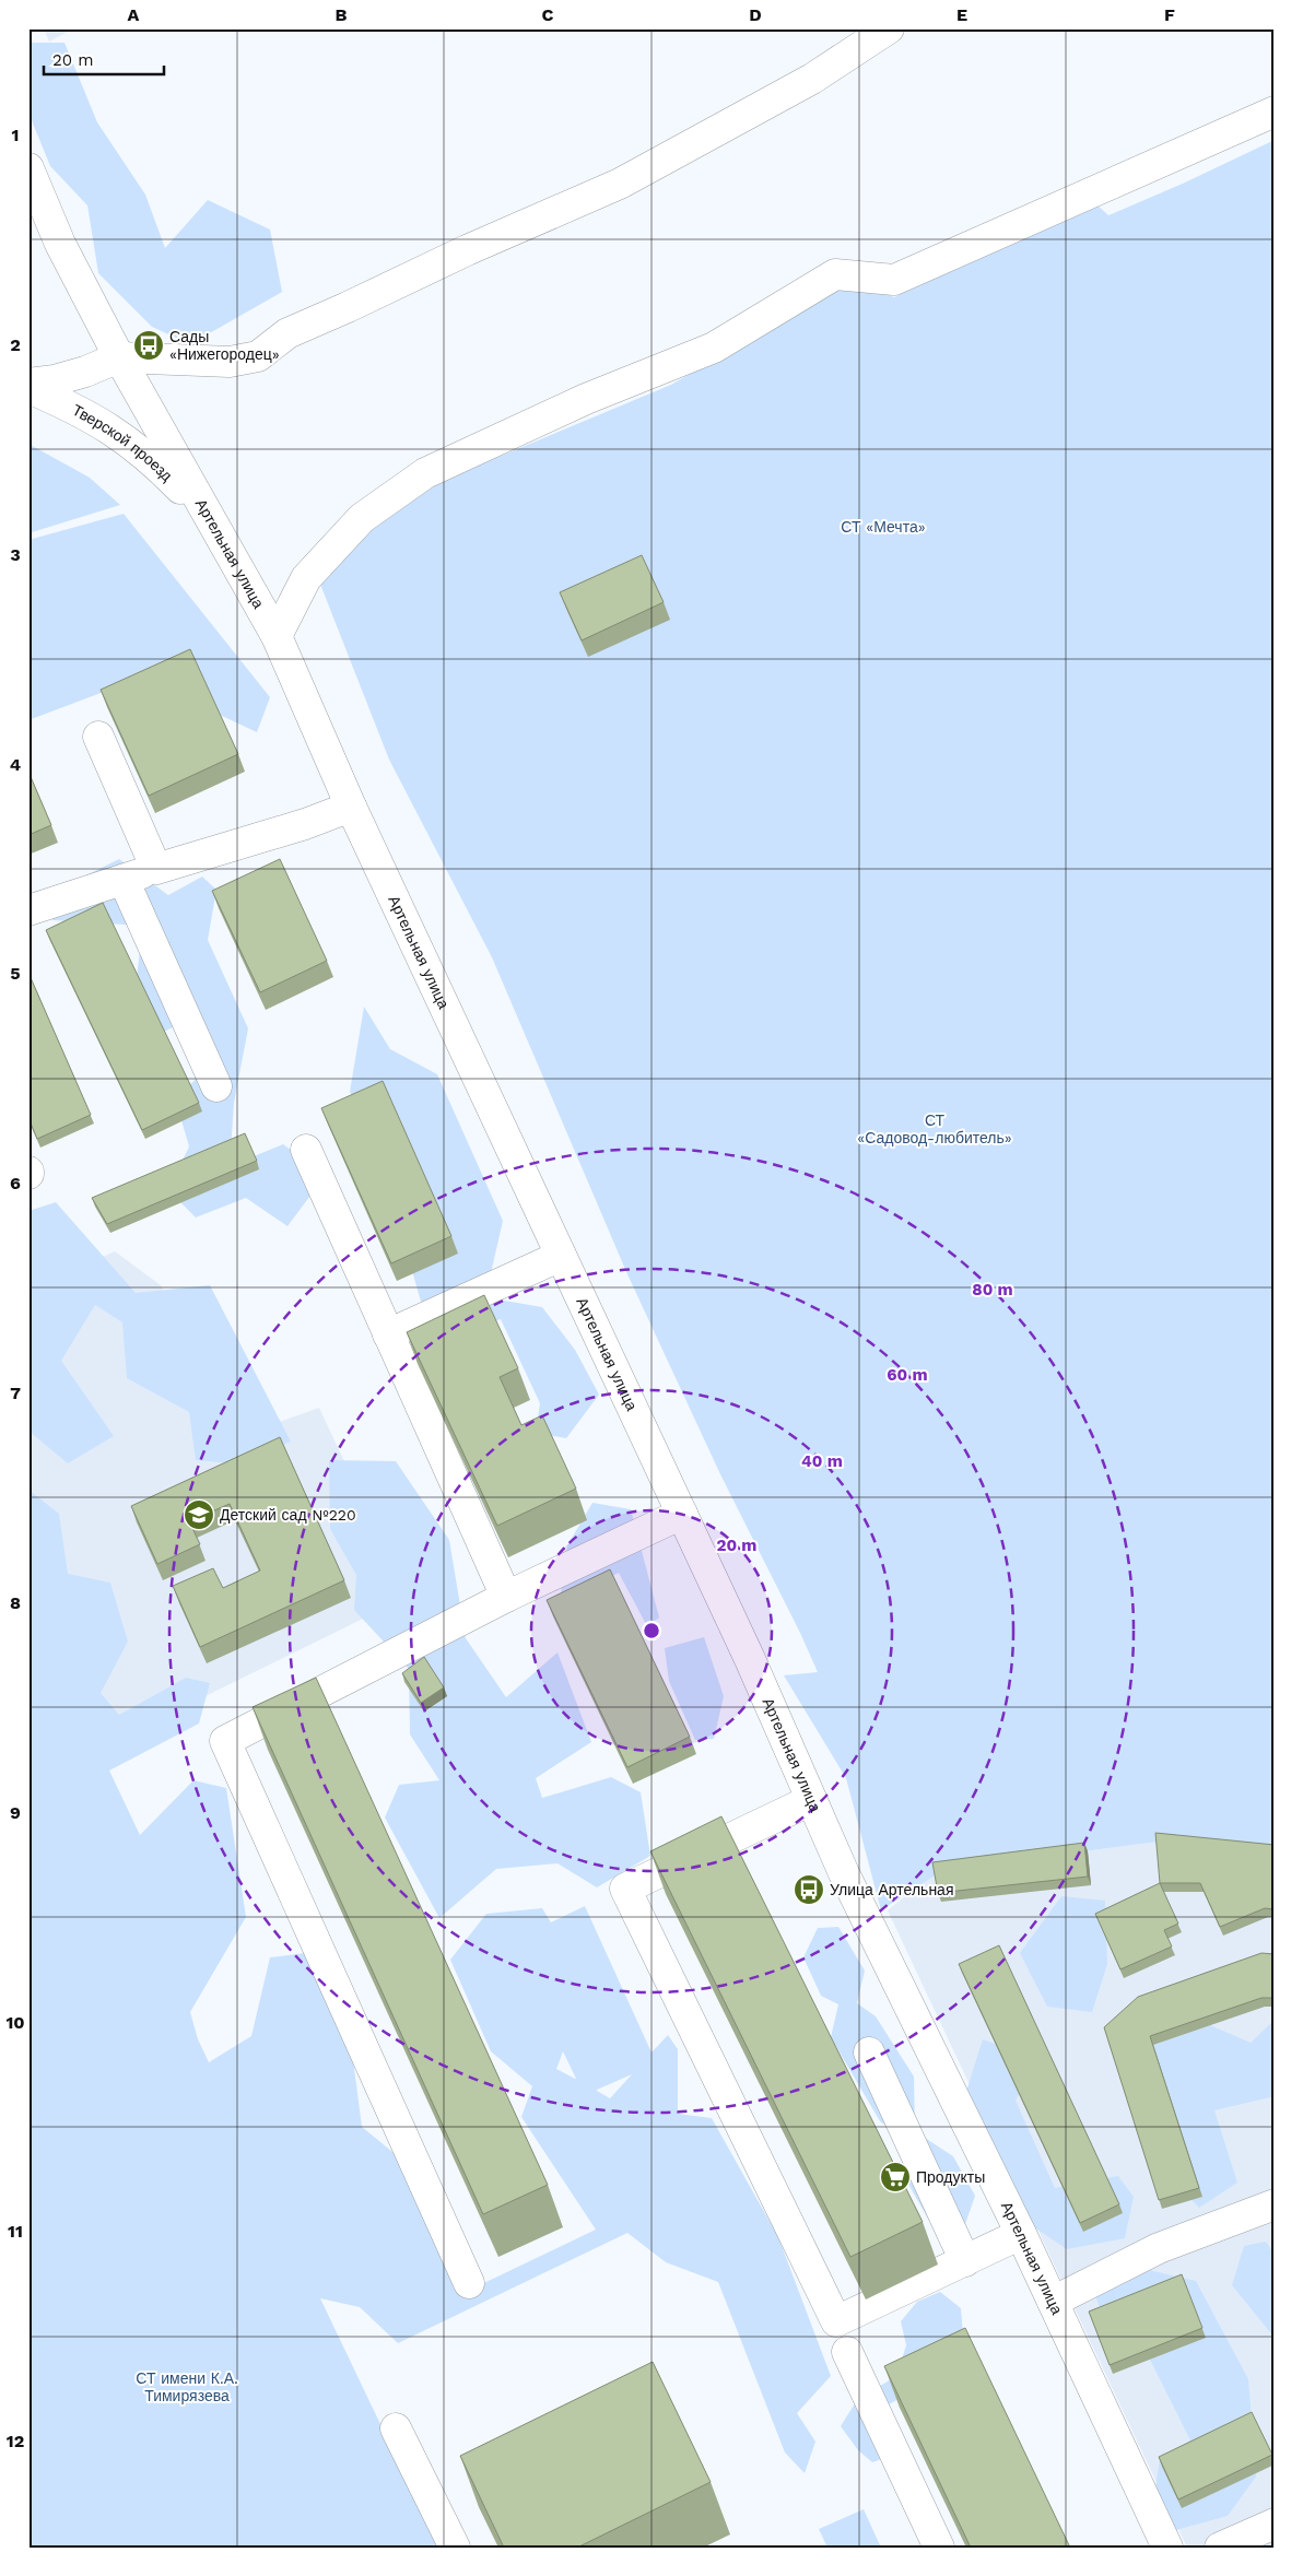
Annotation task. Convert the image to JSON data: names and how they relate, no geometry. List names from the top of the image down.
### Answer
{
  "streets": {
    "street": ["Тверской проезд", "Артельная улица"]
  },
  "crossings": [
    ["Тверской проезд", "Артельная улица"]
  ],
  "parks": ["СТ «Мечта»", "СТ «Садовод-любитель»", "СТ имени К.А. Тимирязева"],
  "places": {
    "bus stop": ["Сады «Нижегородец»", "Улица Артельная"],
    "school or university": ["Детский сад №220"],
    "supermarket": ["Продукты"]
  },
  "scale_bar": "20 m",
  "grid": {
    "columns": [
      "A",
      "B",
      "C",
      "D",
      "E",
      "F"
    ],
    "rows": [
      "1",
      "2",
      "3",
      "4",
      "5",
      "6",
      "7",
      "8",
      "9",
      "10",
      "11",
      "12"
    ]
  },
  "rings": [
    "80 m",
    "60 m",
    "40 m",
    "20 m"
  ]
}
